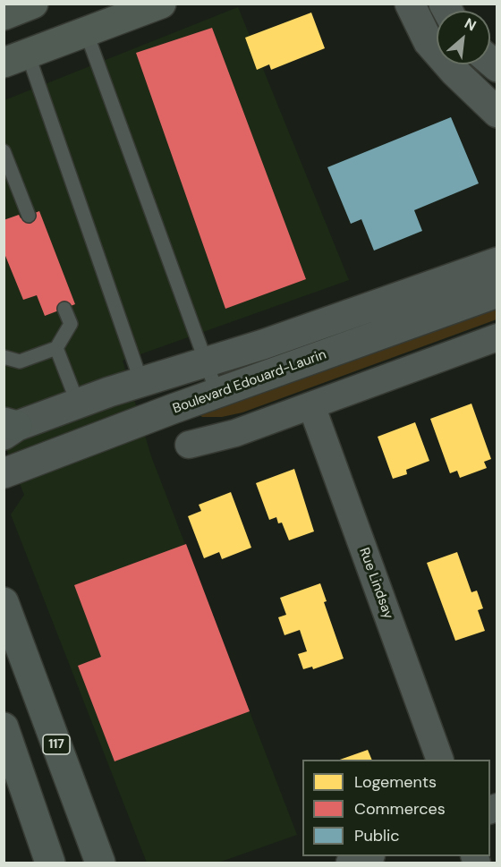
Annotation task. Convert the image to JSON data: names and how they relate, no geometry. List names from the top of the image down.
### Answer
{
  "streets": {
    "main road": ["117"],
    "street": ["Boulevard Edouard-Laurin", "Rue Lindsay"]
  },
  "legend": ["Logements", "Commerces", "Public"],
  "north": "top right"
}
